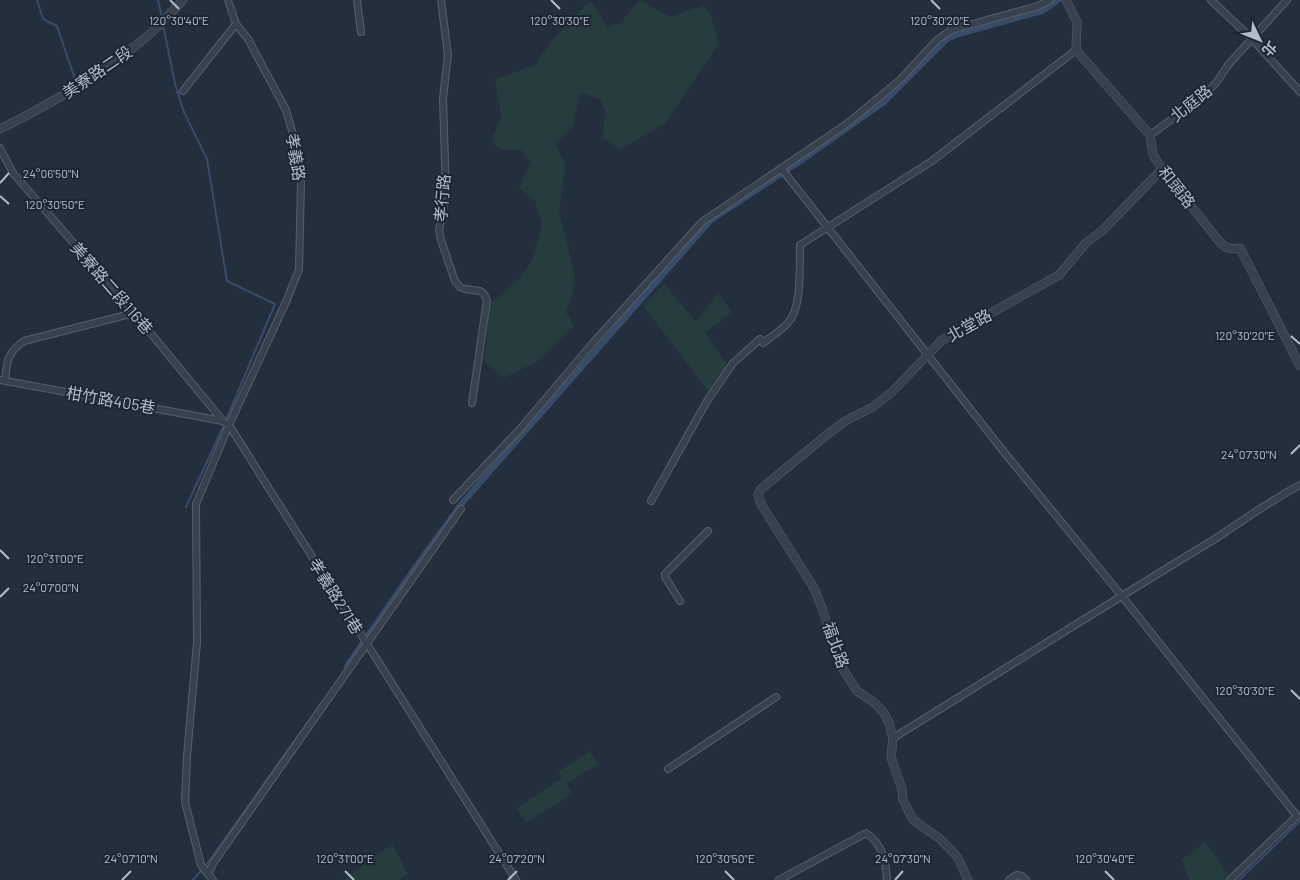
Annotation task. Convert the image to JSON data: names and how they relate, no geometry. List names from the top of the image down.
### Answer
{
  "streets": {
    "street": [
      "美寮路二段",
      "北庭路",
      "孝義路",
      "和頭路",
      "孝行路",
      "美寮路二段116巷",
      "北堂路",
      "柑竹路405巷",
      "孝義路271巷",
      "福北路"
    ]
  },
  "crossings": [
    ["北庭路", "和頭路"],
    ["孝義路", "美寮路二段116巷"],
    ["孝義路", "孝義路271巷"],
    ["和頭路", "北堂路"],
    ["美寮路二段116巷", "柑竹路405巷"],
    ["美寮路二段116巷", "孝義路271巷"],
    ["北堂路", "福北路"]
  ],
  "north": "bottom right",
  "coordinates": [
    "120°30'40\"E",
    "120°30'30\"E",
    "120°30'20\"E",
    "24°06'50\"N",
    "120°30'50\"E",
    "24°07'30\"N",
    "120°31'00\"E",
    "24°07'00\"N",
    "24°07'10\"N",
    "24°07'20\"N"
  ]
}
